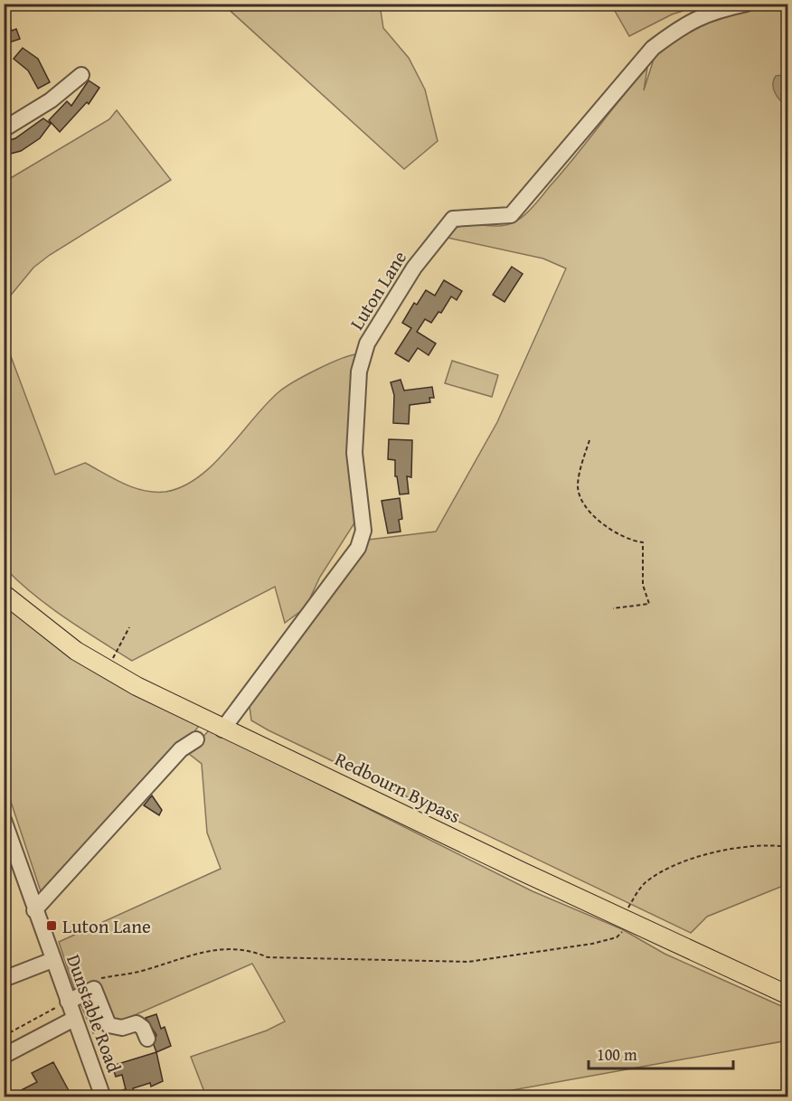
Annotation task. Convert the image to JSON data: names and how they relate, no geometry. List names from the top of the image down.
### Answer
{
  "streets": {
    "main road": ["Redbourn Bypass"],
    "street": ["Luton Lane", "Dunstable Road"]
  },
  "crossings": [
    ["Luton Lane", "Redbourn Bypass"]
  ],
  "places": {
    "transit": ["Luton Lane"]
  },
  "scale_bar": "100 m"
}
